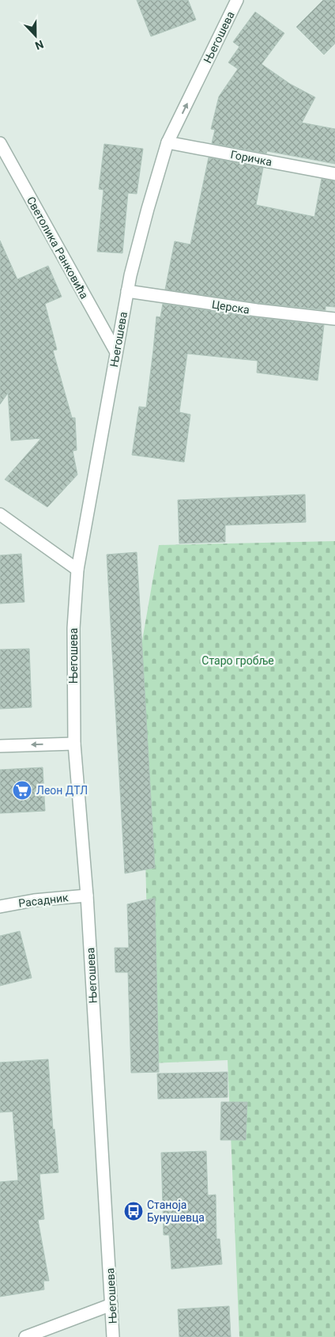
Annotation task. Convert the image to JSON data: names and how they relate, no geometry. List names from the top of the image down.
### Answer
{
  "streets": {
    "street": [
      "Његошева",
      "Горичка",
      "Светолика Ранковића",
      "Церска",
      "Расадник"
    ]
  },
  "crossings": [
    ["Његошева", "Горичка"],
    ["Његошева", "Светолика Ранковића"],
    ["Његошева", "Церска"],
    ["Његошева", "Расадник"]
  ],
  "parks": ["Старо гробље"],
  "places": {
    "supermarket": ["Леон ДТЛ"],
    "bus stop": ["Станоја Бунушевца"]
  },
  "north": "bottom"
}
